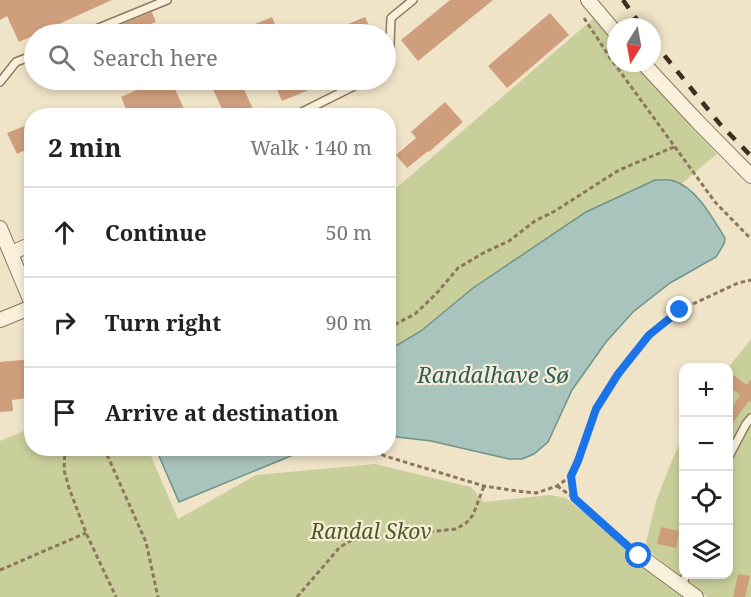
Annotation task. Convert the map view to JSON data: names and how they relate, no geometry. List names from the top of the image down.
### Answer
{
  "water": ["Randalhave Sø"],
  "parks": ["Randal Skov"],
  "north": "bottom",
  "page": {
    "search": "Search here",
    "heading": ["2 min", "Walk · 140 m"],
    "list": [
      ["Continue", "50 m"],
      ["Turn right", "90 m"],
      "Arrive at destination"
    ],
    "map_buttons": ["+", "−"]
  }
}
